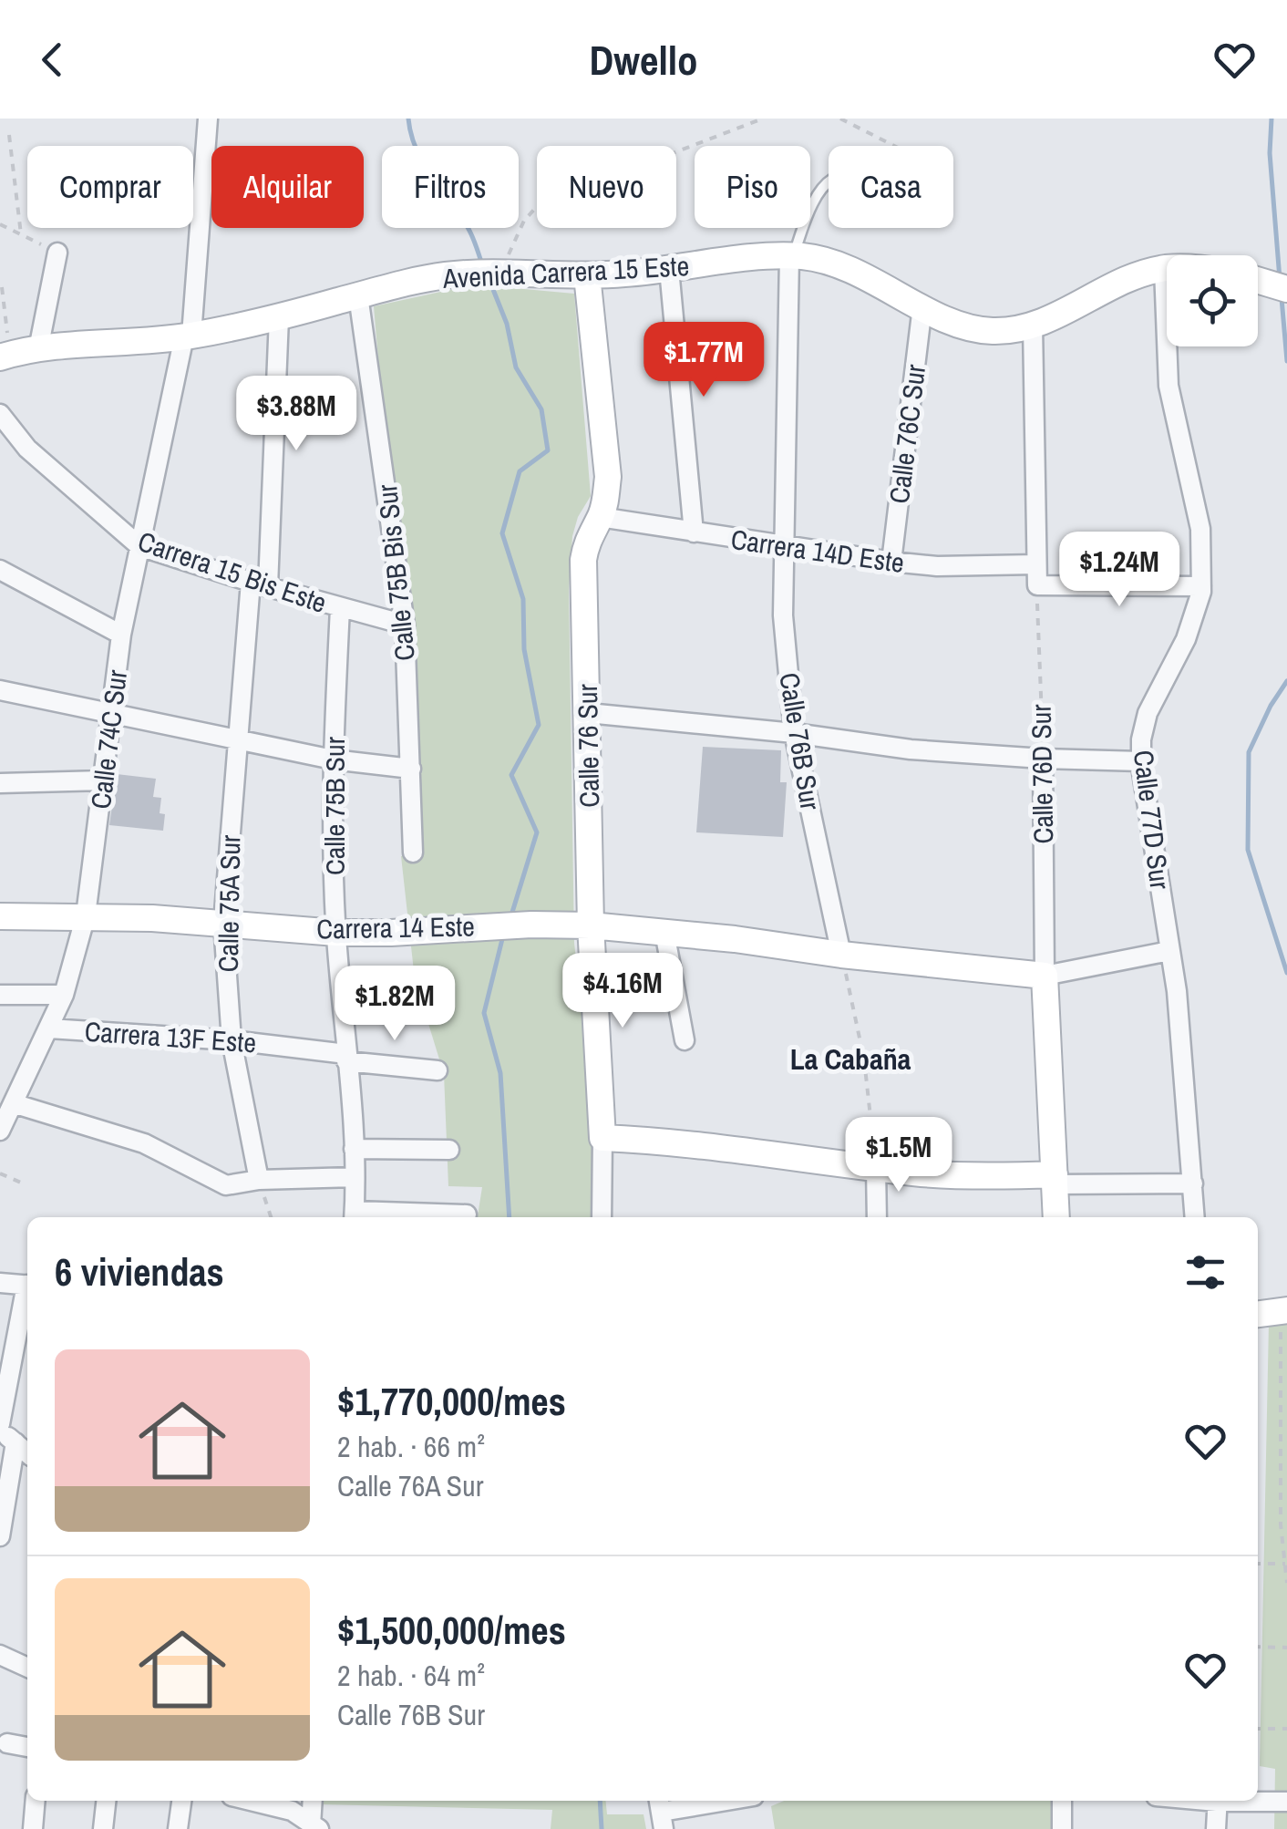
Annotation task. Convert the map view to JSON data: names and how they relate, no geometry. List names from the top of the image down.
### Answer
{
  "streets": {
    "street": [
      "Avenida Carrera 15 Este",
      "Calle 76C Sur",
      "Carrera 14D Este",
      "Carrera 15 Bis Este",
      "Calle 75B Bis Sur",
      "Calle 74C Sur",
      "Calle 76B Sur",
      "Calle 76 Sur",
      "Calle 76D Sur",
      "Calle 75B Sur",
      "Calle 77D Sur",
      "Calle 75A Sur",
      "Carrera 14 Este",
      "Carrera 13F Este"
    ]
  },
  "crossings": [
    ["Avenida Carrera 15 Este", "Calle 76C Sur"],
    ["Avenida Carrera 15 Este", "Calle 75B Bis Sur"],
    ["Avenida Carrera 15 Este", "Calle 74C Sur"],
    ["Avenida Carrera 15 Este", "Calle 76B Sur"],
    ["Avenida Carrera 15 Este", "Calle 76 Sur"],
    ["Avenida Carrera 15 Este", "Calle 77D Sur"],
    ["Avenida Carrera 15 Este", "Calle 75A Sur"],
    ["Calle 76C Sur", "Carrera 14D Este"],
    ["Carrera 14D Este", "Calle 76B Sur"],
    ["Carrera 14D Este", "Calle 76 Sur"],
    ["Carrera 15 Bis Este", "Calle 75B Bis Sur"],
    ["Carrera 15 Bis Este", "Calle 74C Sur"],
    ["Carrera 15 Bis Este", "Calle 75B Sur"],
    ["Carrera 15 Bis Este", "Calle 75A Sur"],
    ["Calle 74C Sur", "Carrera 14 Este"],
    ["Calle 74C Sur", "Carrera 13F Este"],
    ["Calle 76B Sur", "Carrera 14 Este"],
    ["Calle 76 Sur", "Carrera 14 Este"],
    ["Calle 76D Sur", "Carrera 14 Este"],
    ["Calle 75B Sur", "Carrera 14 Este"],
    ["Calle 75B Sur", "Carrera 13F Este"],
    ["Calle 77D Sur", "Carrera 14 Este"],
    ["Calle 75A Sur", "Carrera 14 Este"],
    ["Calle 75A Sur", "Carrera 13F Este"]
  ],
  "districts": ["La Cabaña"],
  "page": {
    "header": "Dwello",
    "chip": [
      "Comprar",
      "Alquilar",
      "Filtros",
      "Nuevo",
      "Piso",
      "Casa"
    ],
    "price": [
      "$1.77M",
      "$3.88M",
      "$1.24M",
      "$4.16M",
      "$1.82M",
      "$1.5M"
    ],
    "heading": "6 viviendas",
    "list": [
      {
        "name": "$1,770,000/mes",
        "note": "2 hab. · 66 m² · Calle 76A Sur"
      },
      {
        "name": "$1,500,000/mes",
        "note": "2 hab. · 64 m² · Calle 76B Sur"
      }
    ]
  }
}
